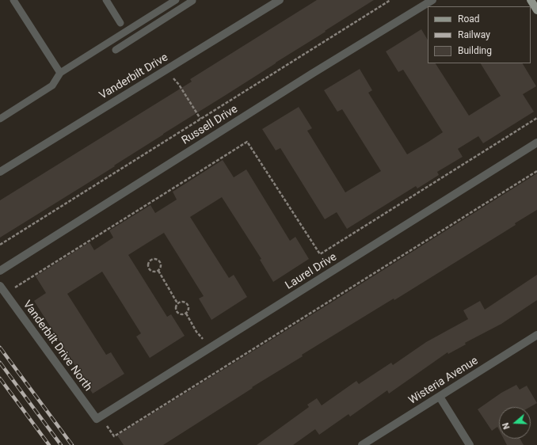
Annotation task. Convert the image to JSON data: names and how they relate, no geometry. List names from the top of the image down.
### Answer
{
  "streets": {
    "street": [
      "Vanderbilt Drive",
      "Russell Drive",
      "Laurel Drive",
      "Vanderbilt Drive North",
      "Wisteria Avenue"
    ]
  },
  "crossings": [
    ["Laurel Drive", "Vanderbilt Drive North"]
  ],
  "legend": ["Road", "Railway", "Building"],
  "north": "left"
}
